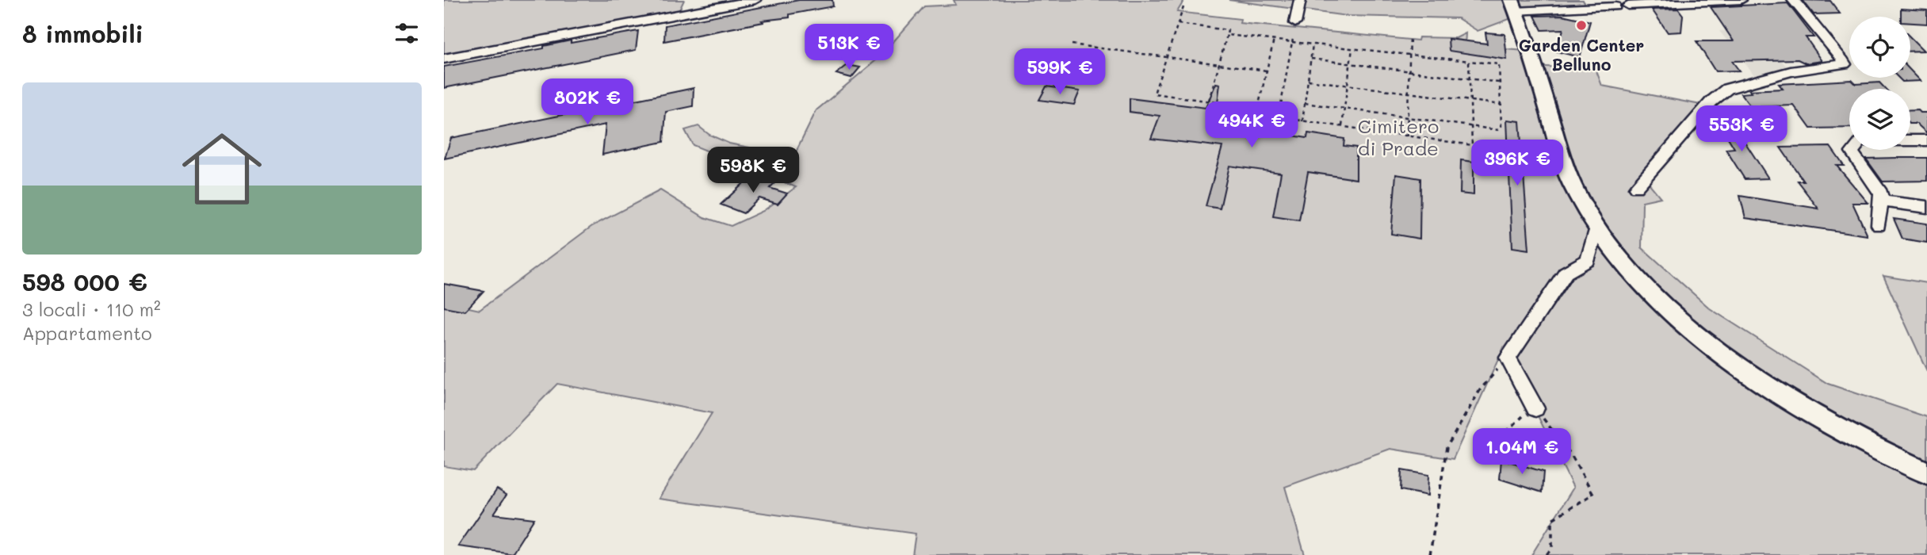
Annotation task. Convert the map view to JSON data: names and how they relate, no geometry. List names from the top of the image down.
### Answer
{
  "parks": ["Cimitero di Prade"],
  "places": ["Garden Center Belluno"],
  "page": {
    "heading": "8 immobili",
    "price": [
      "513K €",
      "599K €",
      "802K €",
      "494K €",
      "553K €",
      "396K €",
      "598K €",
      "1.04M €"
    ],
    "list": [
      {
        "name": "598 000 €",
        "note": "3 locali · 110 m² · Appartamento"
      }
    ]
  }
}
